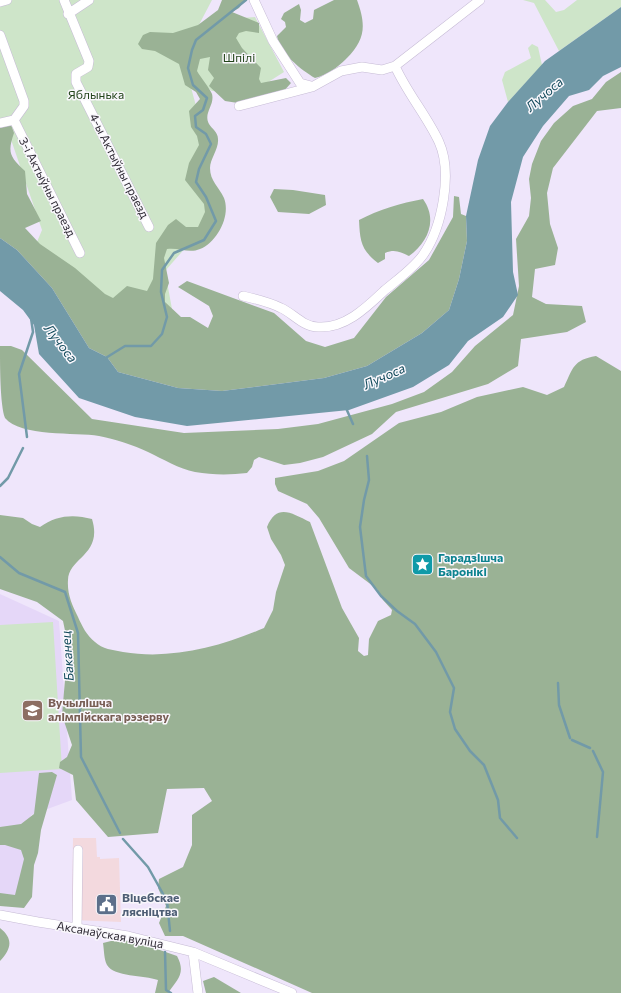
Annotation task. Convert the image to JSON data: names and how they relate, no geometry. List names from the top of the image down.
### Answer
{
  "streets": {
    "street": ["4-ы Актыўны праезд", "3-і Актыўны праезд", "Аксанаўская вуліца"]
  },
  "water": ["Лучоса", "Баканец"],
  "parks": ["Шпілі", "Яблынька"],
  "places": {
    "place": ["Гарадзішча Баронікі"],
    "school or university": ["Вучылішча алімпійскага рэзерву"],
    "public building": ["Віцебскае лясніцтва"]
  }
}
